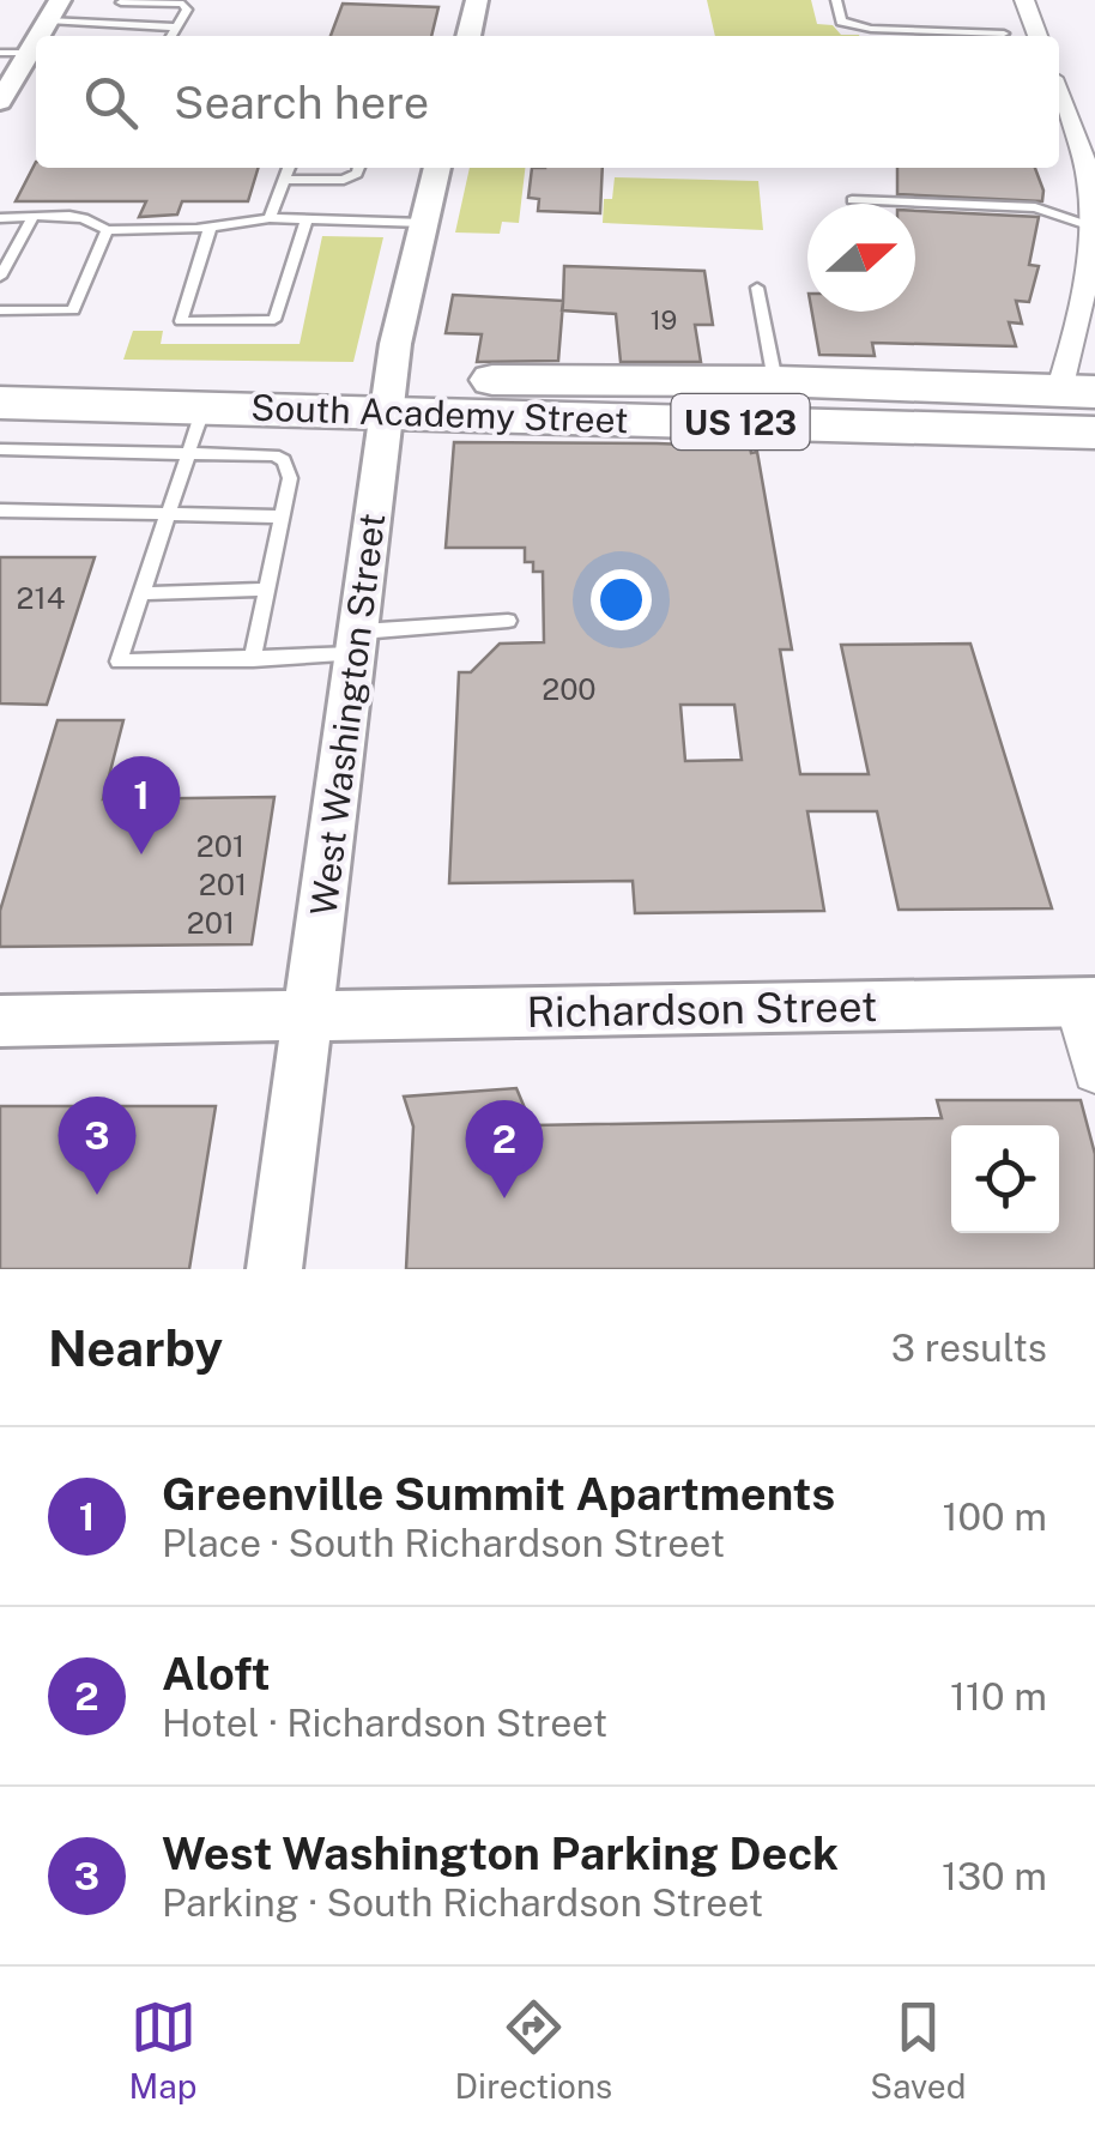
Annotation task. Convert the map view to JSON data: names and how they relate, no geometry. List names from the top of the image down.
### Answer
{
  "streets": {
    "highway": ["South Academy Street", "US 123"],
    "street": ["West Washington Street", "Richardson Street"]
  },
  "crossings": [
    ["South Academy Street", "US 123"],
    ["South Academy Street", "West Washington Street"],
    ["US 123", "West Washington Street"],
    ["West Washington Street", "Richardson Street"]
  ],
  "house_numbers": [
    "19",
    "214",
    "200",
    "201",
    "201",
    "201"
  ],
  "north": "right",
  "page": {
    "search": "Search here",
    "pins": ["1", "3", "2"],
    "heading": ["Nearby", "3 results"],
    "list": [
      {
        "mark": "1",
        "name": "Greenville Summit Apartments",
        "note": "Place · South Richardson Street",
        "value": "100 m"
      },
      {
        "mark": "2",
        "name": "Aloft",
        "note": "Hotel · Richardson Street",
        "value": "110 m"
      },
      {
        "mark": "3",
        "name": "West Washington Parking Deck",
        "note": "Parking · South Richardson Street",
        "value": "130 m"
      }
    ],
    "nav": ["Map", "Directions", "Saved"]
  }
}
